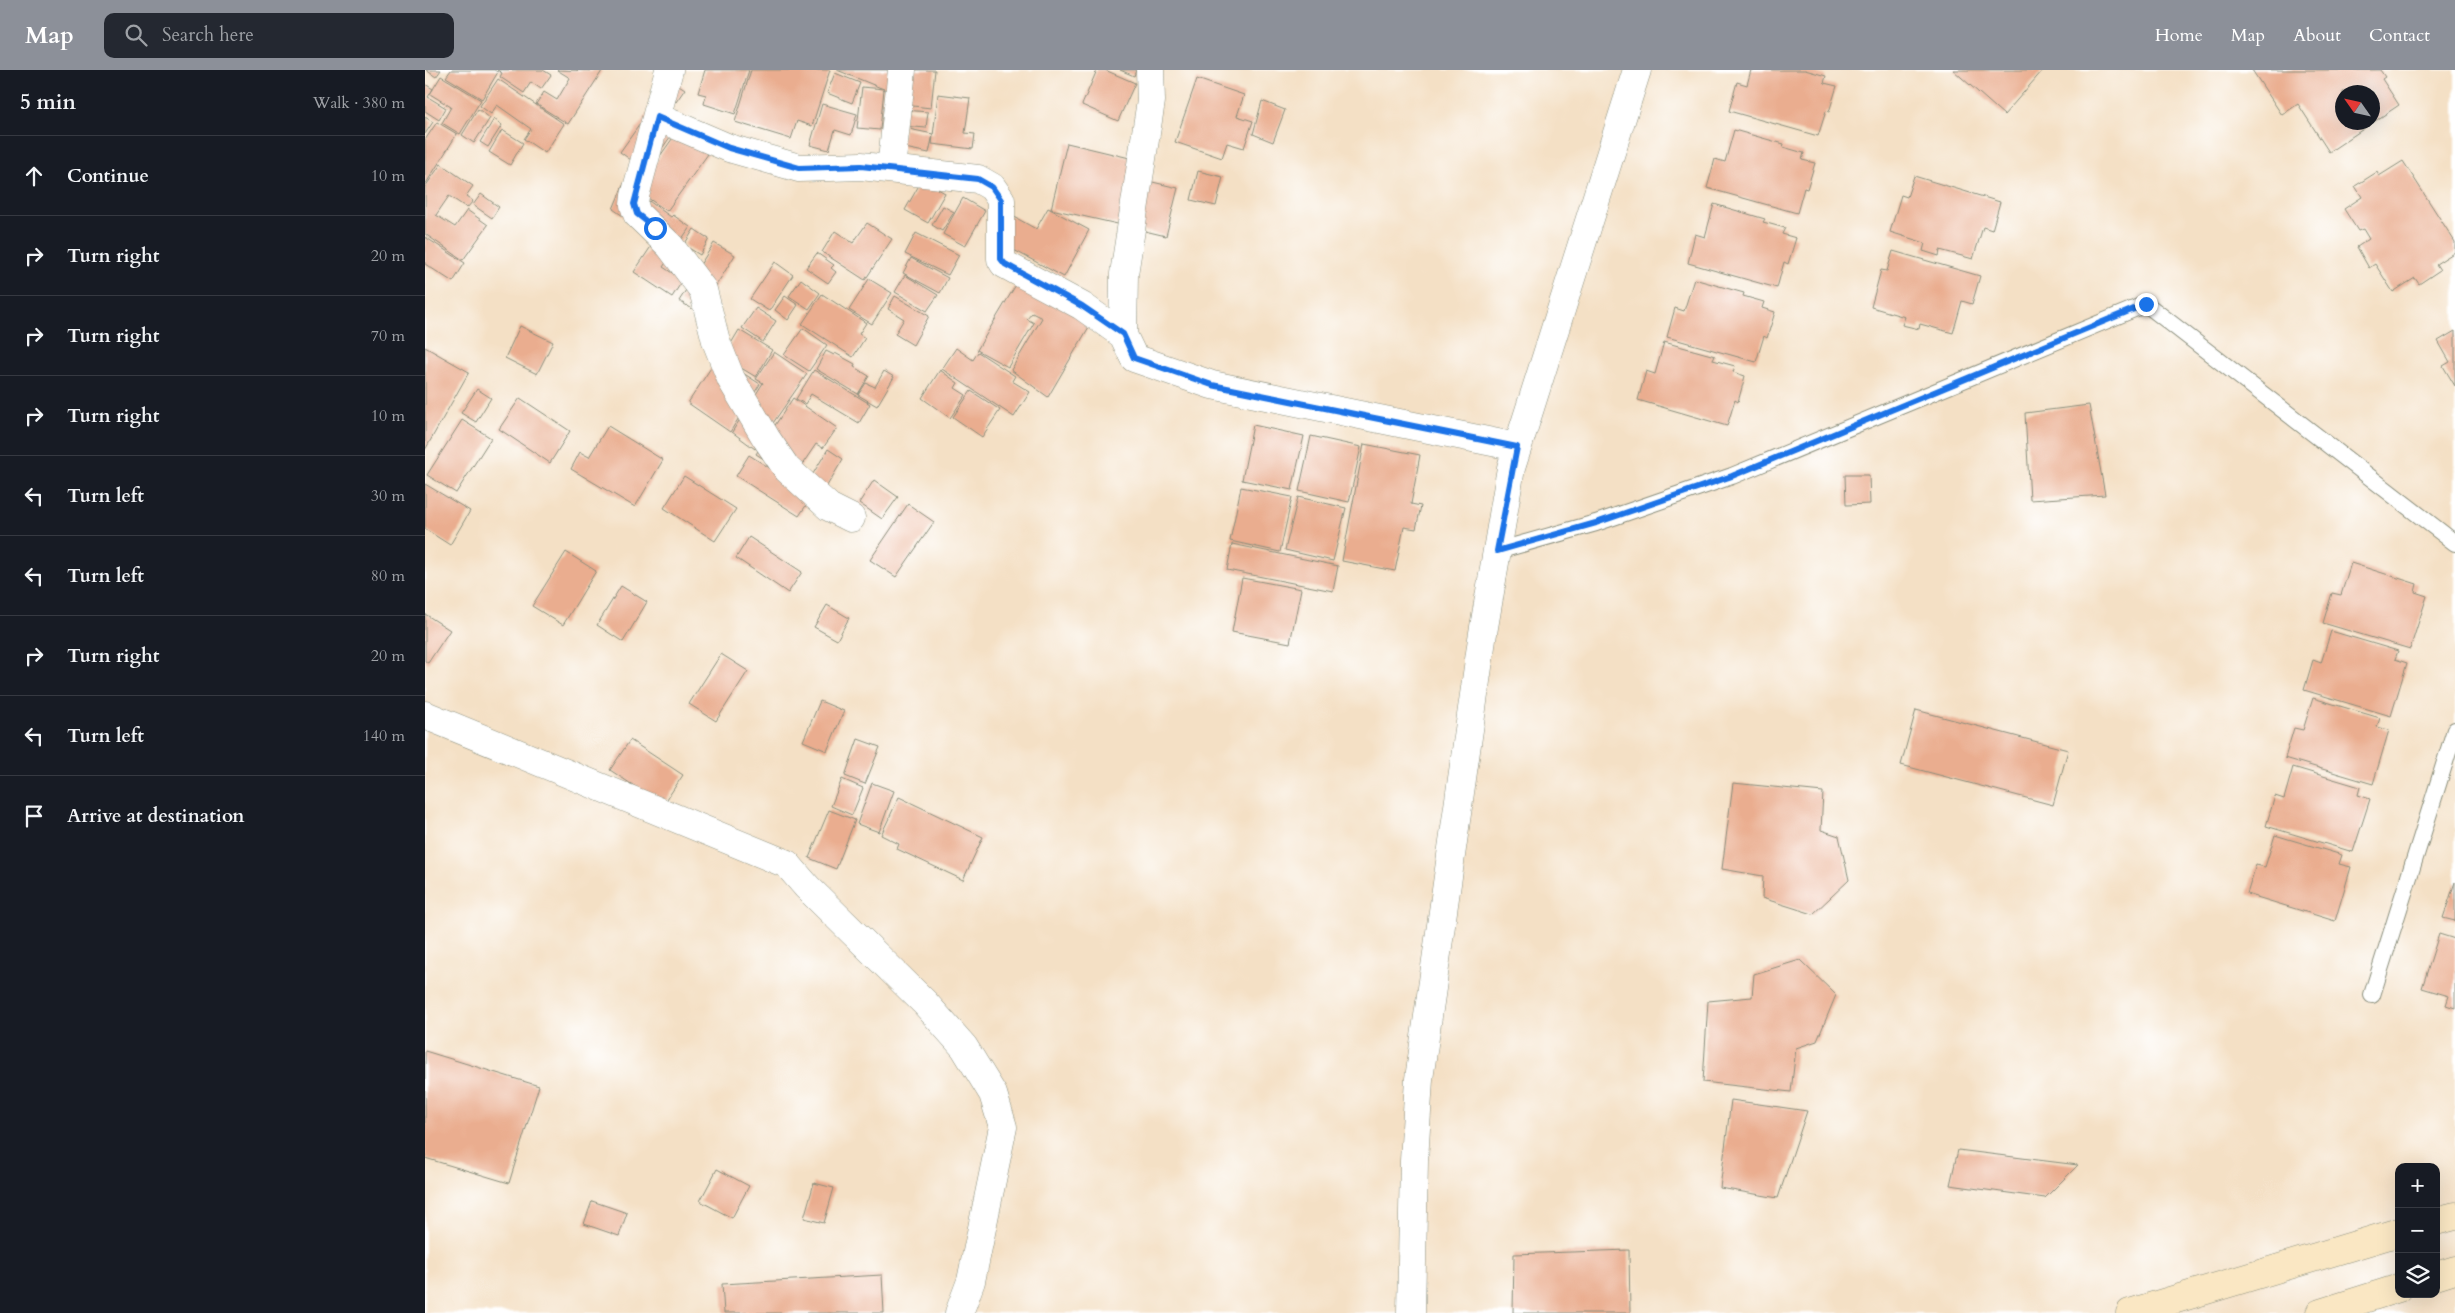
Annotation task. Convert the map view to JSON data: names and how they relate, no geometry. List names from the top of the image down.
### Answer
{
  "north": "top left",
  "page": {
    "header": "Map",
    "search": "Search here",
    "nav": [
      "Home",
      "Map",
      "About",
      "Contact"
    ],
    "heading": ["5 min", "Walk · 380 m"],
    "list": [
      ["Continue", "10 m"],
      ["Turn right", "20 m"],
      ["Turn right", "70 m"],
      ["Turn right", "10 m"],
      ["Turn left", "30 m"],
      ["Turn left", "80 m"],
      ["Turn right", "20 m"],
      ["Turn left", "140 m"],
      "Arrive at destination"
    ],
    "map_buttons": ["+", "−"]
  }
}
